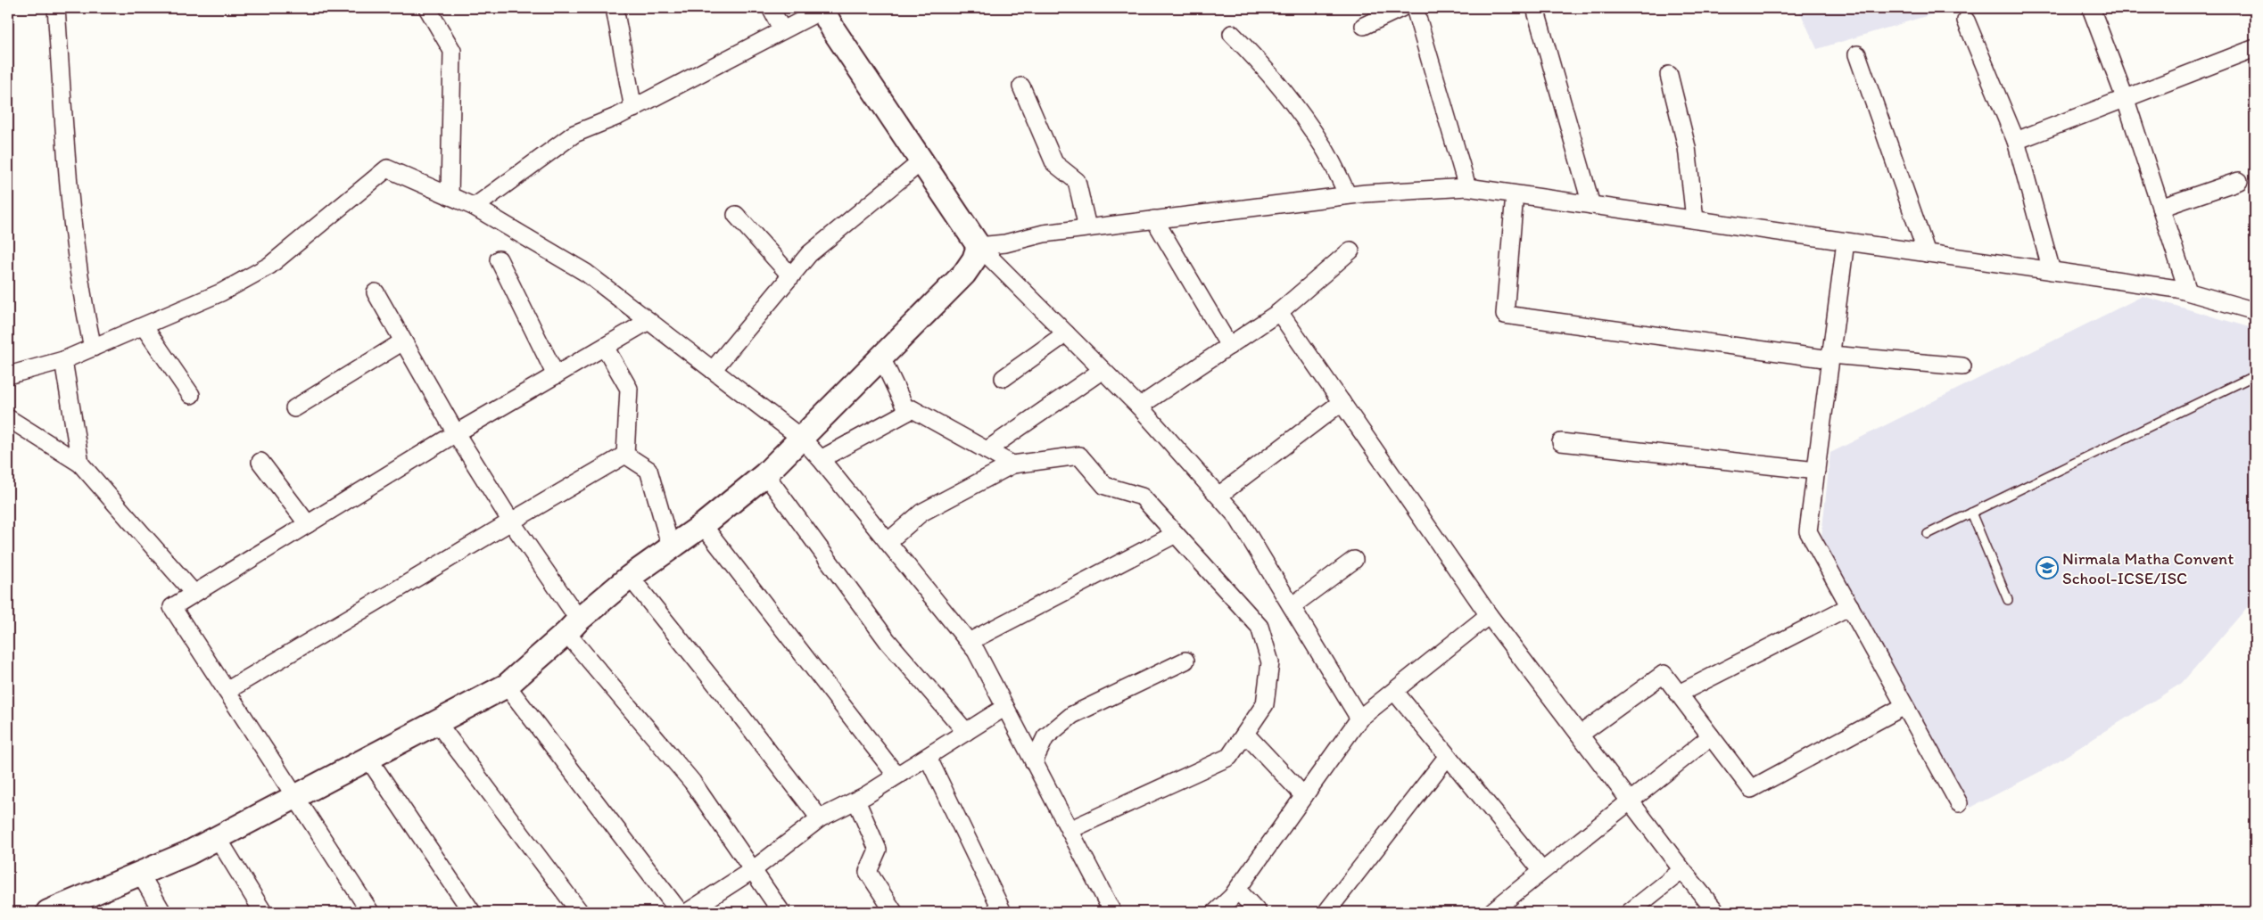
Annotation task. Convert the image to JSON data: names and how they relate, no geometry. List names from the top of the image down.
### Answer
{
  "places": {
    "school or university": ["Nirmala Matha Convent School-ICSE/ISC"]
  }
}
